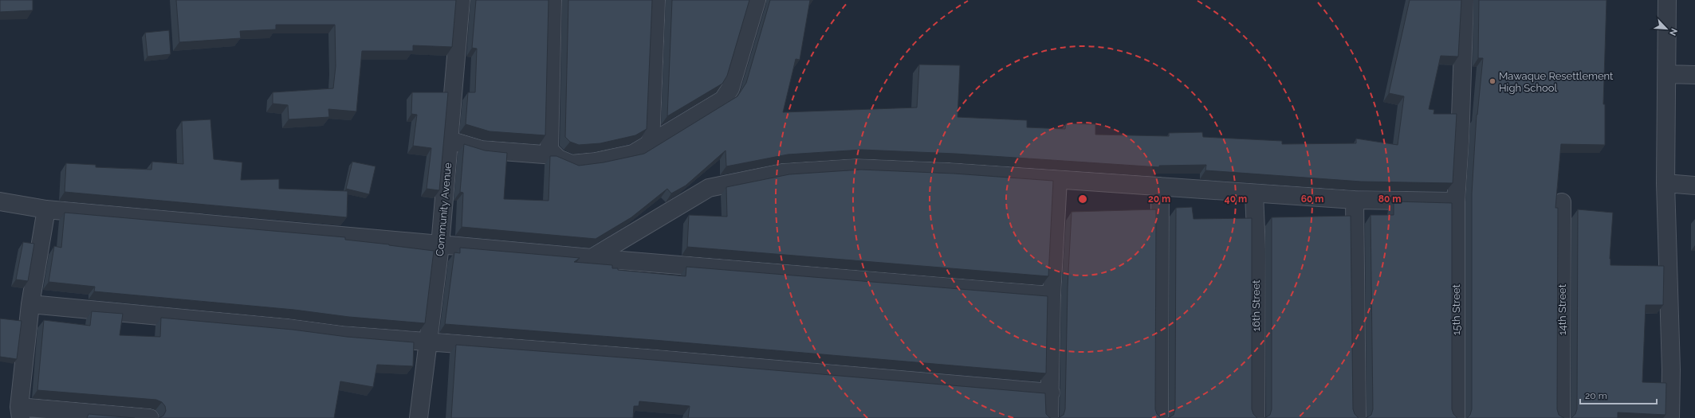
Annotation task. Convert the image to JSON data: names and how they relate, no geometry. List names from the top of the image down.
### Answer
{
  "streets": {
    "street": [
      "Community Avenue",
      "16th Street",
      "15th Street",
      "14th Street"
    ]
  },
  "places": ["Mawaque Resettlement High School"],
  "scale_bar": "20 m",
  "north": "bottom right",
  "rings": [
    "20 m",
    "40 m",
    "60 m",
    "80 m"
  ]
}
